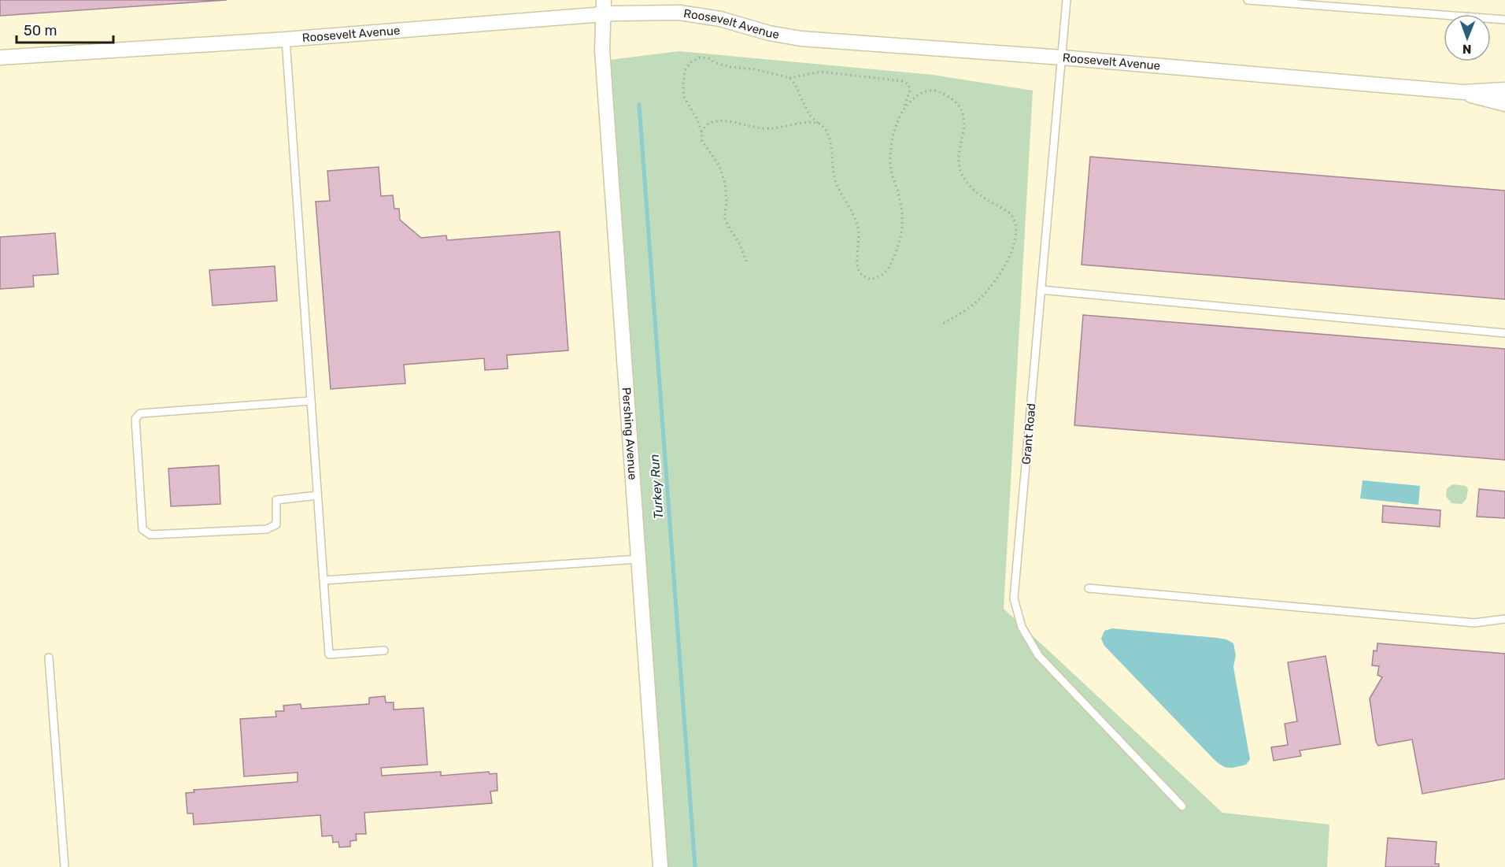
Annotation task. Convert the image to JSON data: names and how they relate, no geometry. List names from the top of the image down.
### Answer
{
  "streets": {
    "street": ["Roosevelt Avenue", "Pershing Avenue"],
    "lane": ["Grant Road"]
  },
  "crossings": [
    ["Roosevelt Avenue", "Pershing Avenue"],
    ["Roosevelt Avenue", "Grant Road"]
  ],
  "water": ["Turkey Run"],
  "scale_bar": "50 m",
  "north": "bottom"
}
